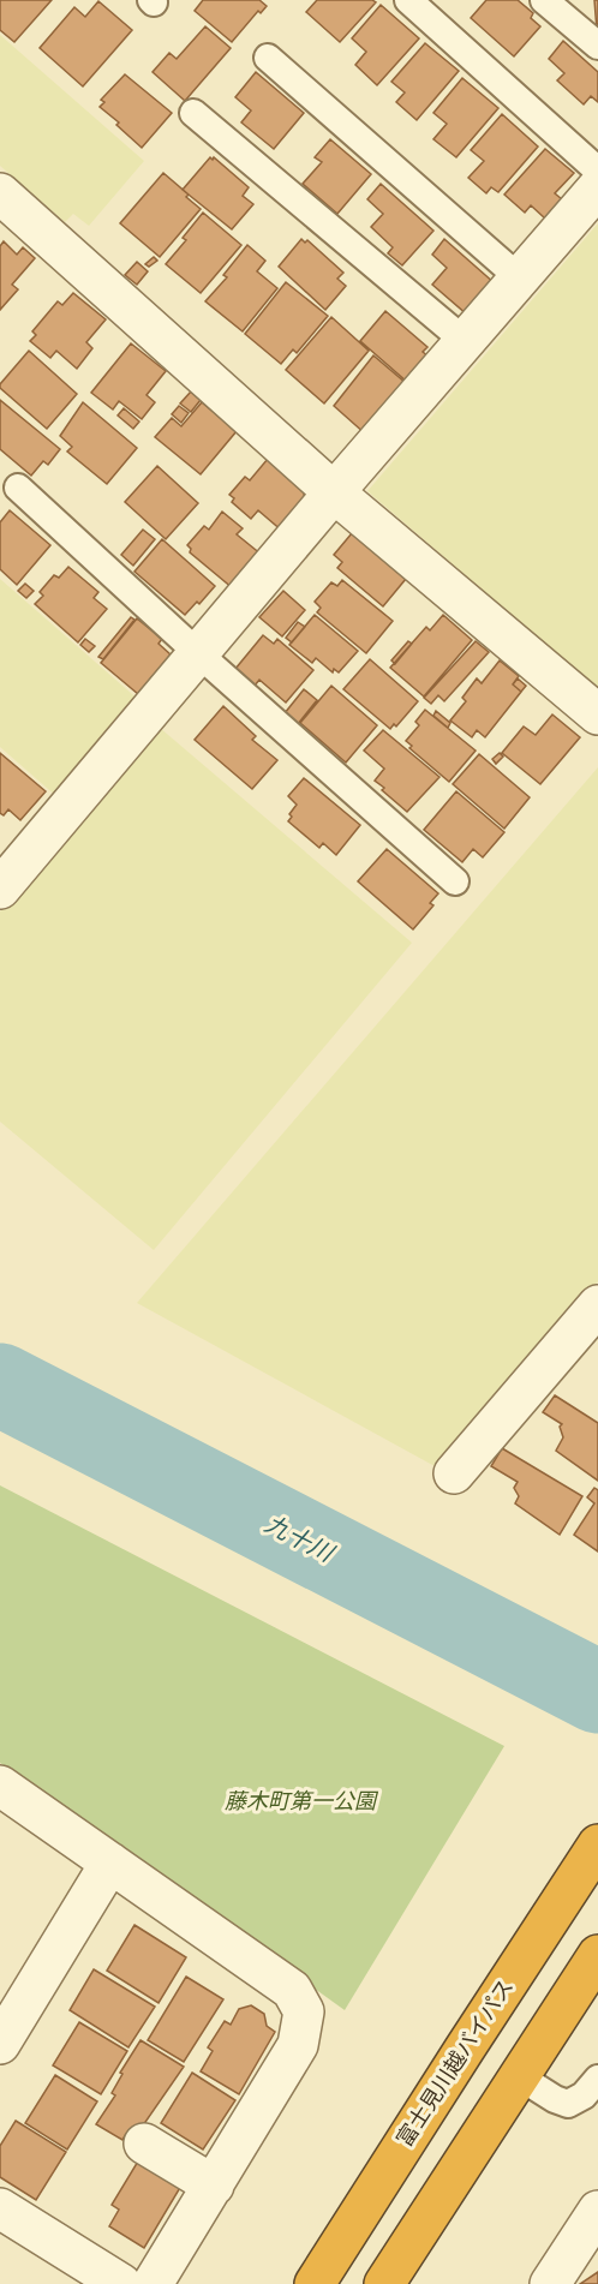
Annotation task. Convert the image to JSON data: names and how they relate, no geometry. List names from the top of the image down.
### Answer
{
  "streets": {
    "highway": ["富士見川越バイパス"]
  },
  "water": ["九十川"],
  "parks": ["藤木町第一公園"]
}
